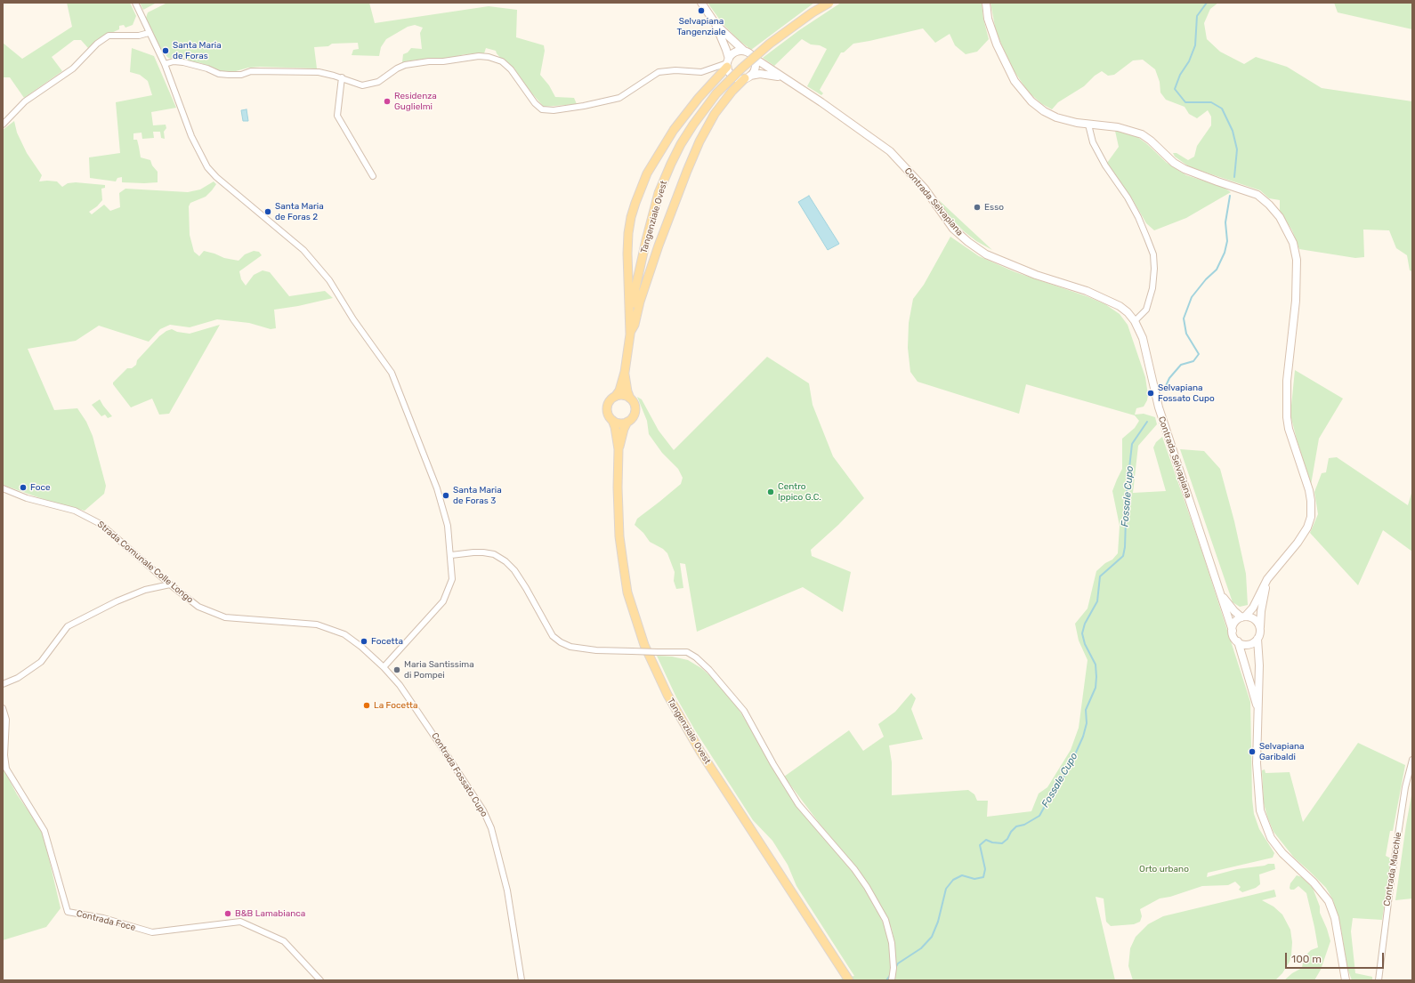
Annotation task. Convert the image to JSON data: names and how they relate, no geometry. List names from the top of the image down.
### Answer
{
  "streets": {
    "main road": ["Contrada Selvapiana", "Tangenziale Ovest"],
    "street": [
      "Strada Comunale Colle Longo",
      "Contrada Fossato Cupo",
      "Contrada Macchie",
      "Contrada Foce"
    ]
  },
  "crossings": [
    ["Strada Comunale Colle Longo", "Contrada Fossato Cupo"]
  ],
  "water": ["Fossale Cupo"],
  "parks": ["Orto urbano"],
  "places": [
    "Selvapiana Tangenziale",
    "Santa Maria de Foras",
    "Residenza Guglielmi",
    "Esso",
    "Santa Maria de Foras 2",
    "Selvapiana Fossato Cupo",
    "Foce",
    "Centro Ippico G.C.",
    "Santa Maria de Foras 3",
    "Focetta",
    "Maria Santissima di Pompei",
    "La Focetta",
    "Selvapiana Garibaldi",
    "B&B Lamabianca"
  ],
  "scale_bar": "100 m"
}
